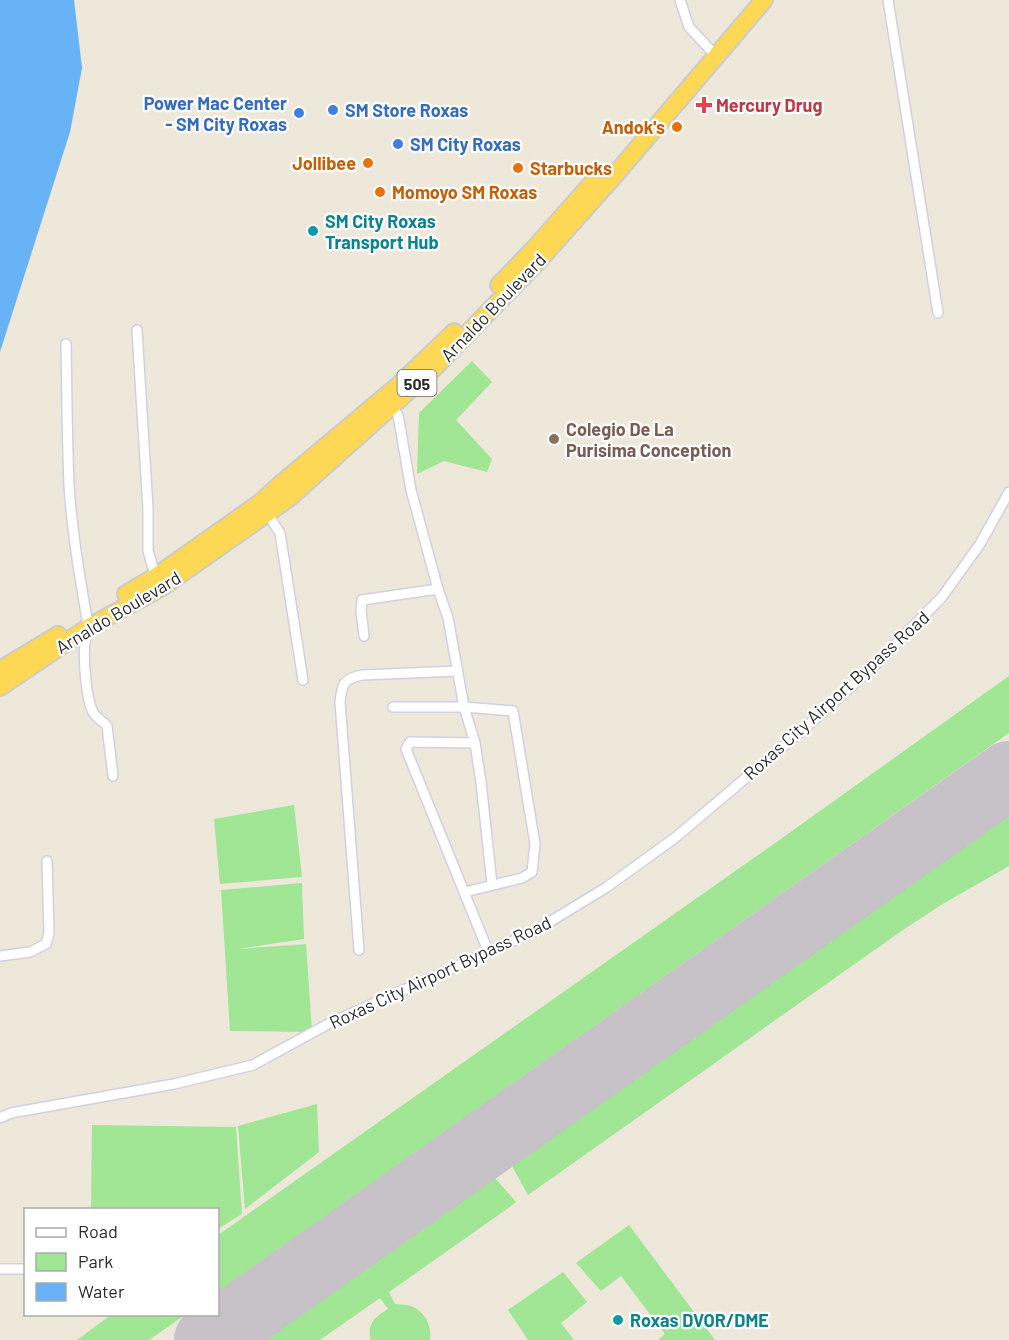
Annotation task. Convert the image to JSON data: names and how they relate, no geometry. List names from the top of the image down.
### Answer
{
  "streets": {
    "highway": ["Arnaldo Boulevard", "505"],
    "street": ["Roxas City Airport Bypass Road"]
  },
  "places": {
    "health": ["Mercury Drug"],
    "other": [
      "SM Store Roxas",
      "Power Mac Center - SM City Roxas",
      "Andok's",
      "SM City Roxas",
      "Jollibee",
      "Starbucks",
      "Momoyo SM Roxas",
      "SM City Roxas Transport Hub",
      "Colegio De La Purisima Conception",
      "Roxas DVOR/DME"
    ]
  },
  "legend": ["Road", "Park", "Water"]
}
